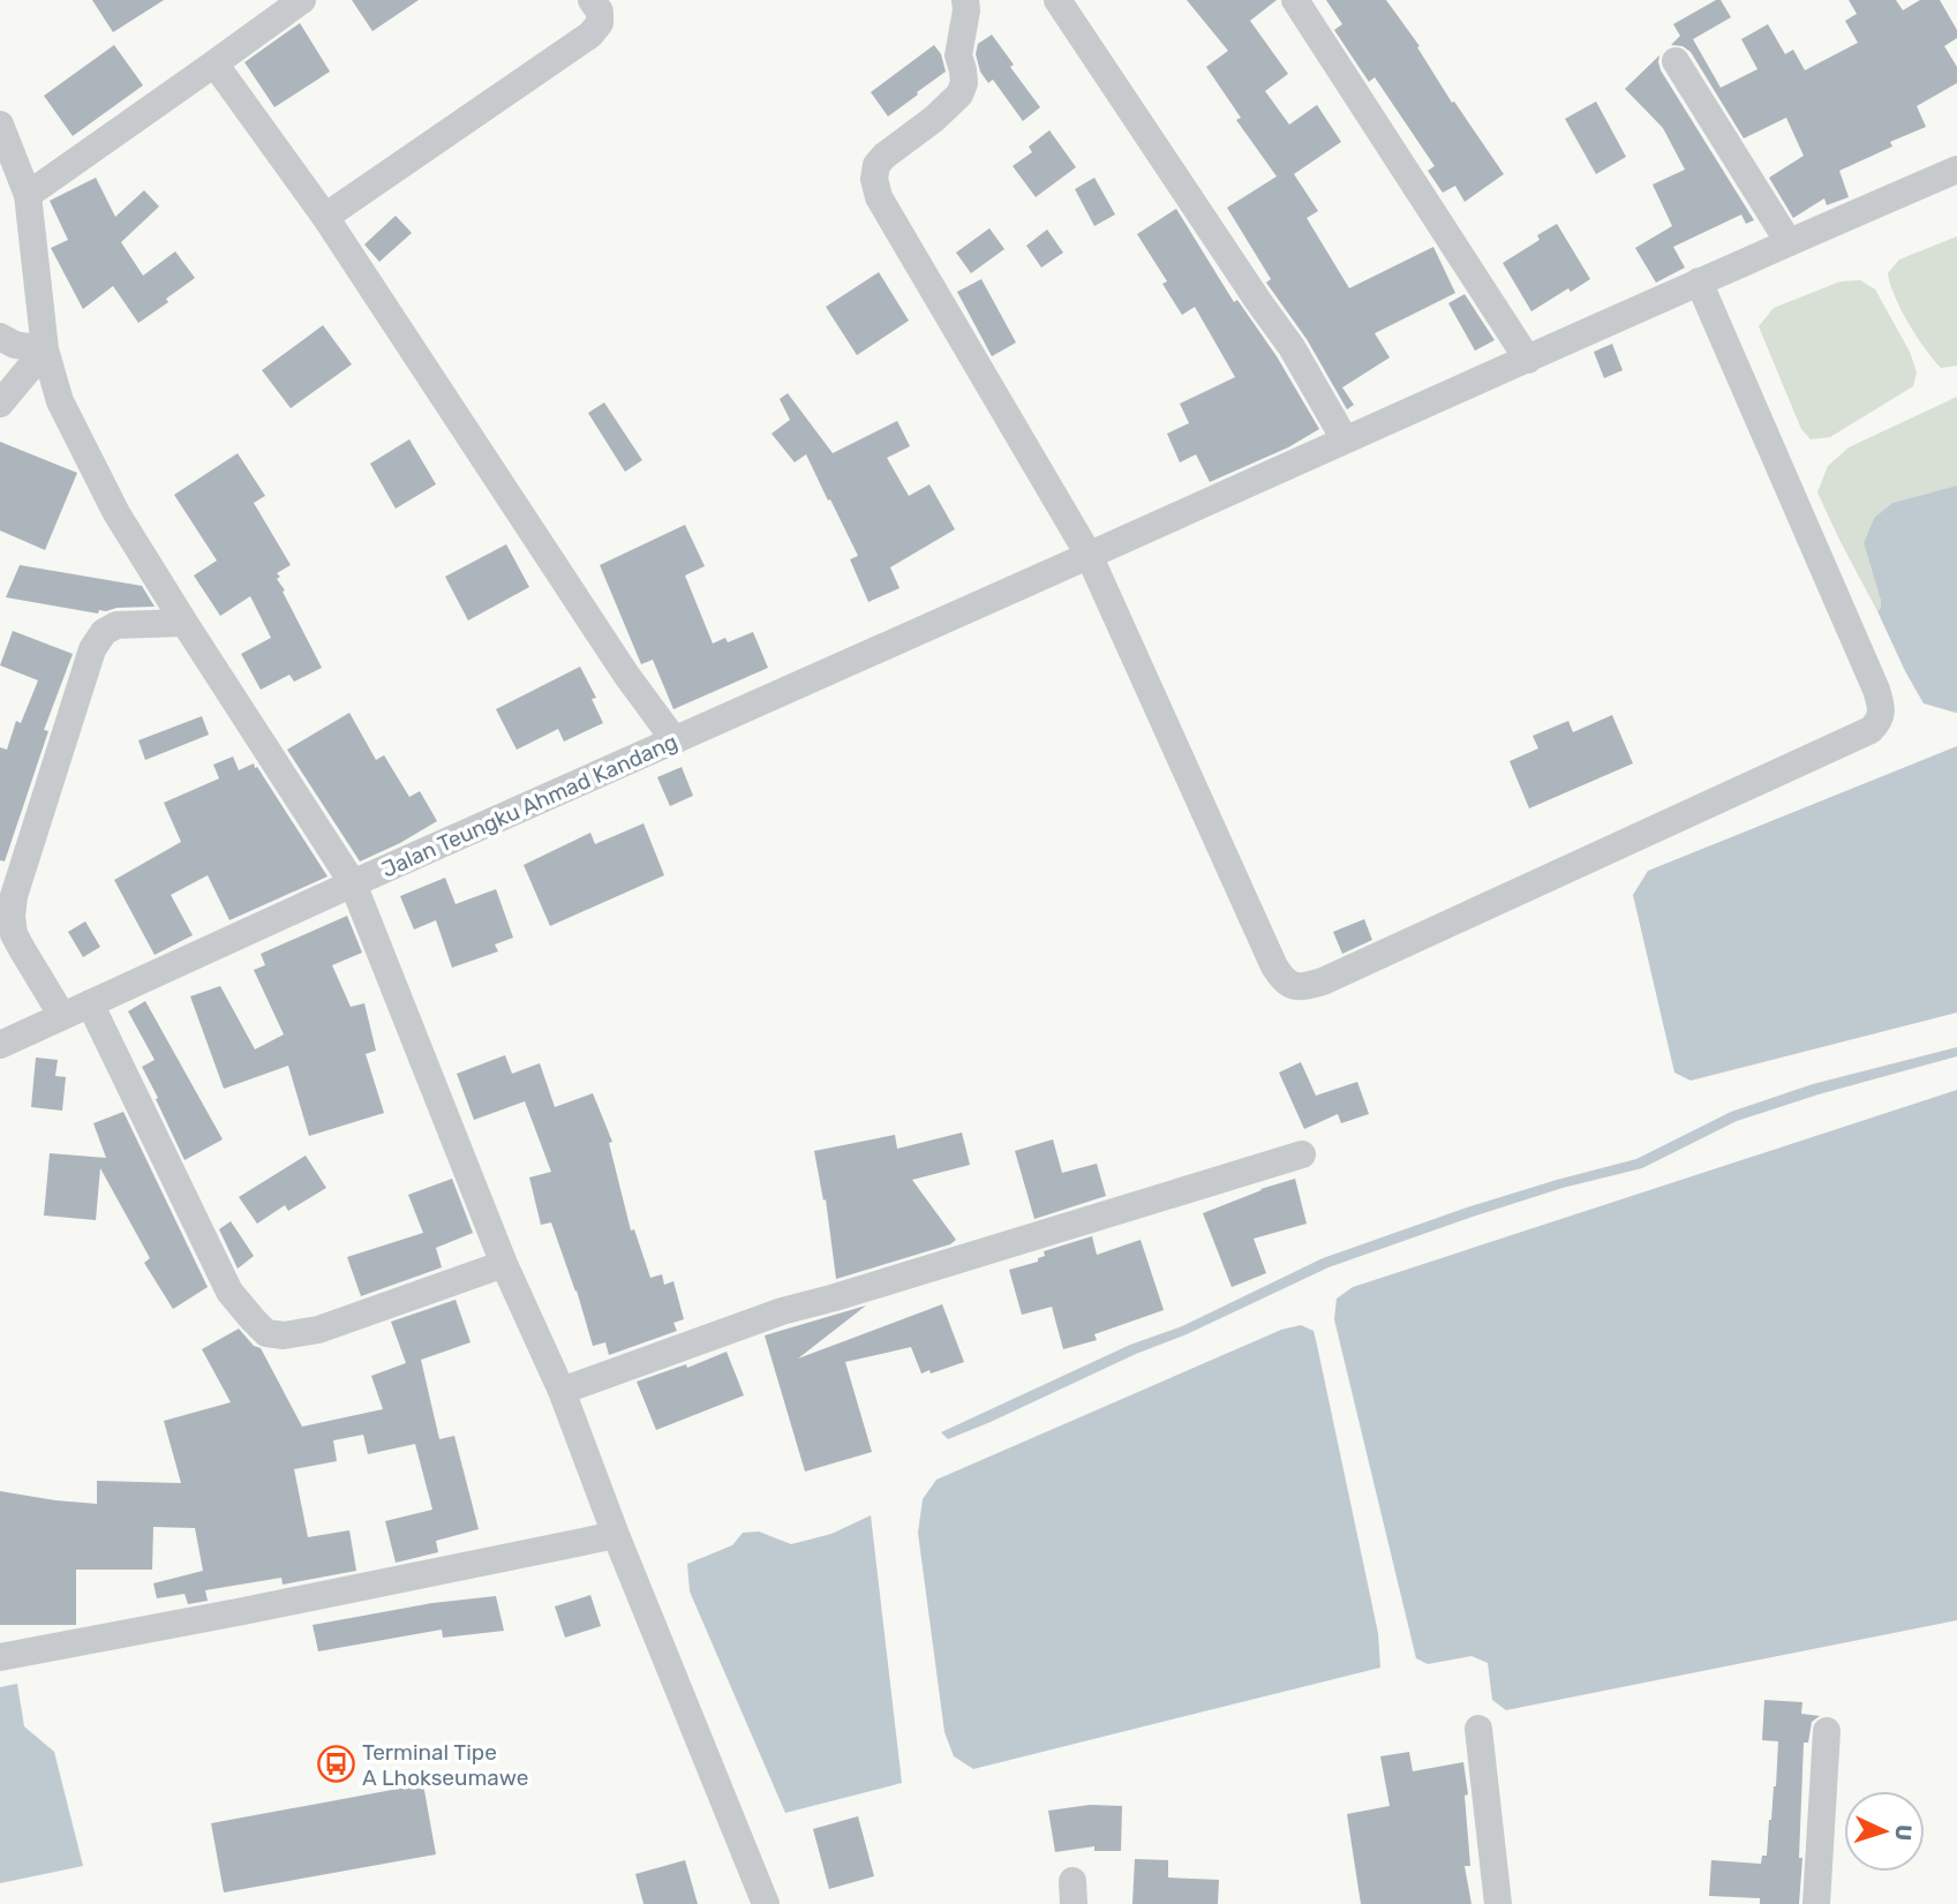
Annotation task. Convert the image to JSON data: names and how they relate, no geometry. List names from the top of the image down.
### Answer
{
  "streets": {
    "street": ["Jalan Teungku Ahmad Kandang"]
  },
  "places": {
    "bus stop": ["Terminal Tipe A Lhokseumawe"]
  },
  "north": "right"
}
